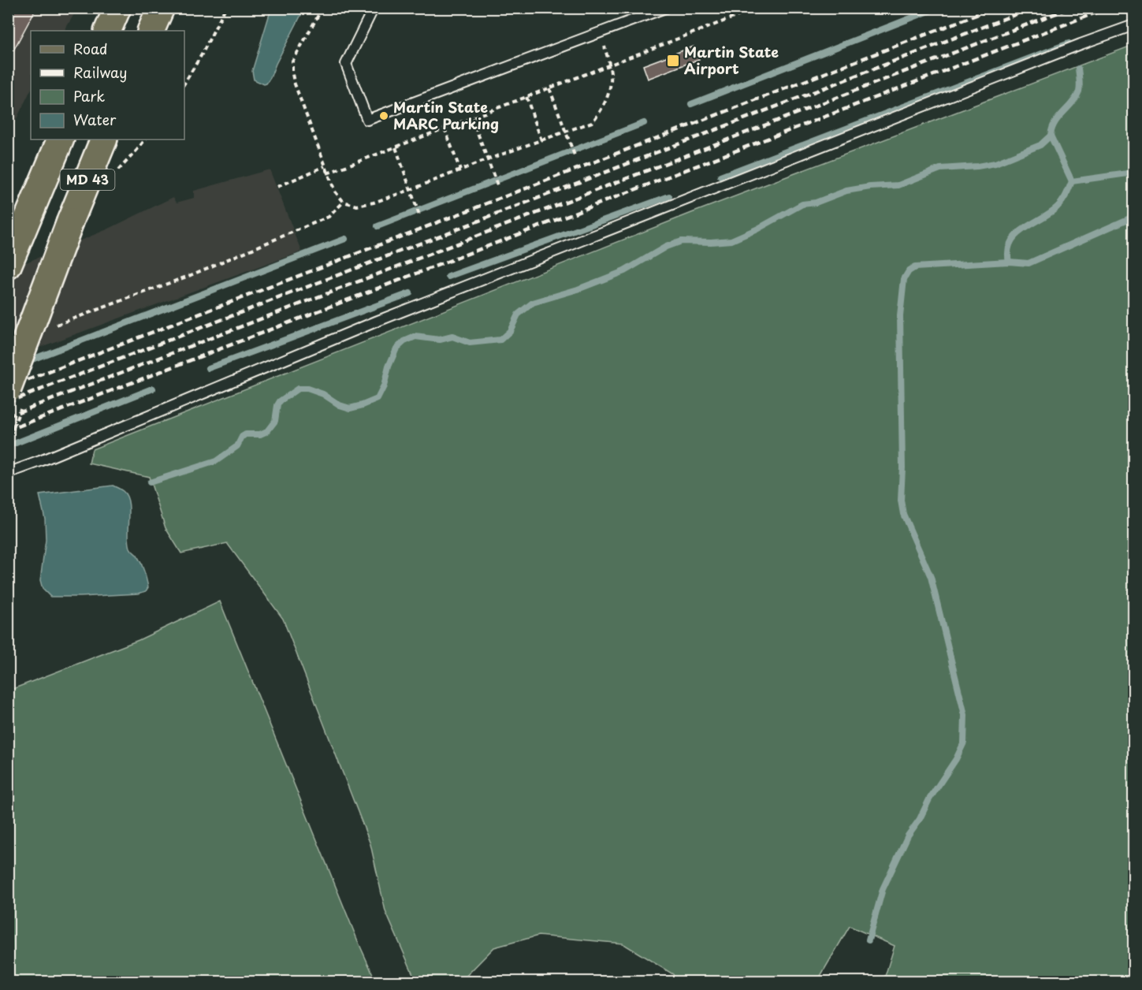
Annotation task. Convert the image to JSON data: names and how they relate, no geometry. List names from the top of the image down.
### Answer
{
  "streets": {
    "main road": ["MD 43"]
  },
  "places": {
    "transit": ["Martin State Airport"],
    "other": ["Martin State MARC Parking"]
  },
  "legend": [
    "Road",
    "Railway",
    "Park",
    "Water"
  ]
}
